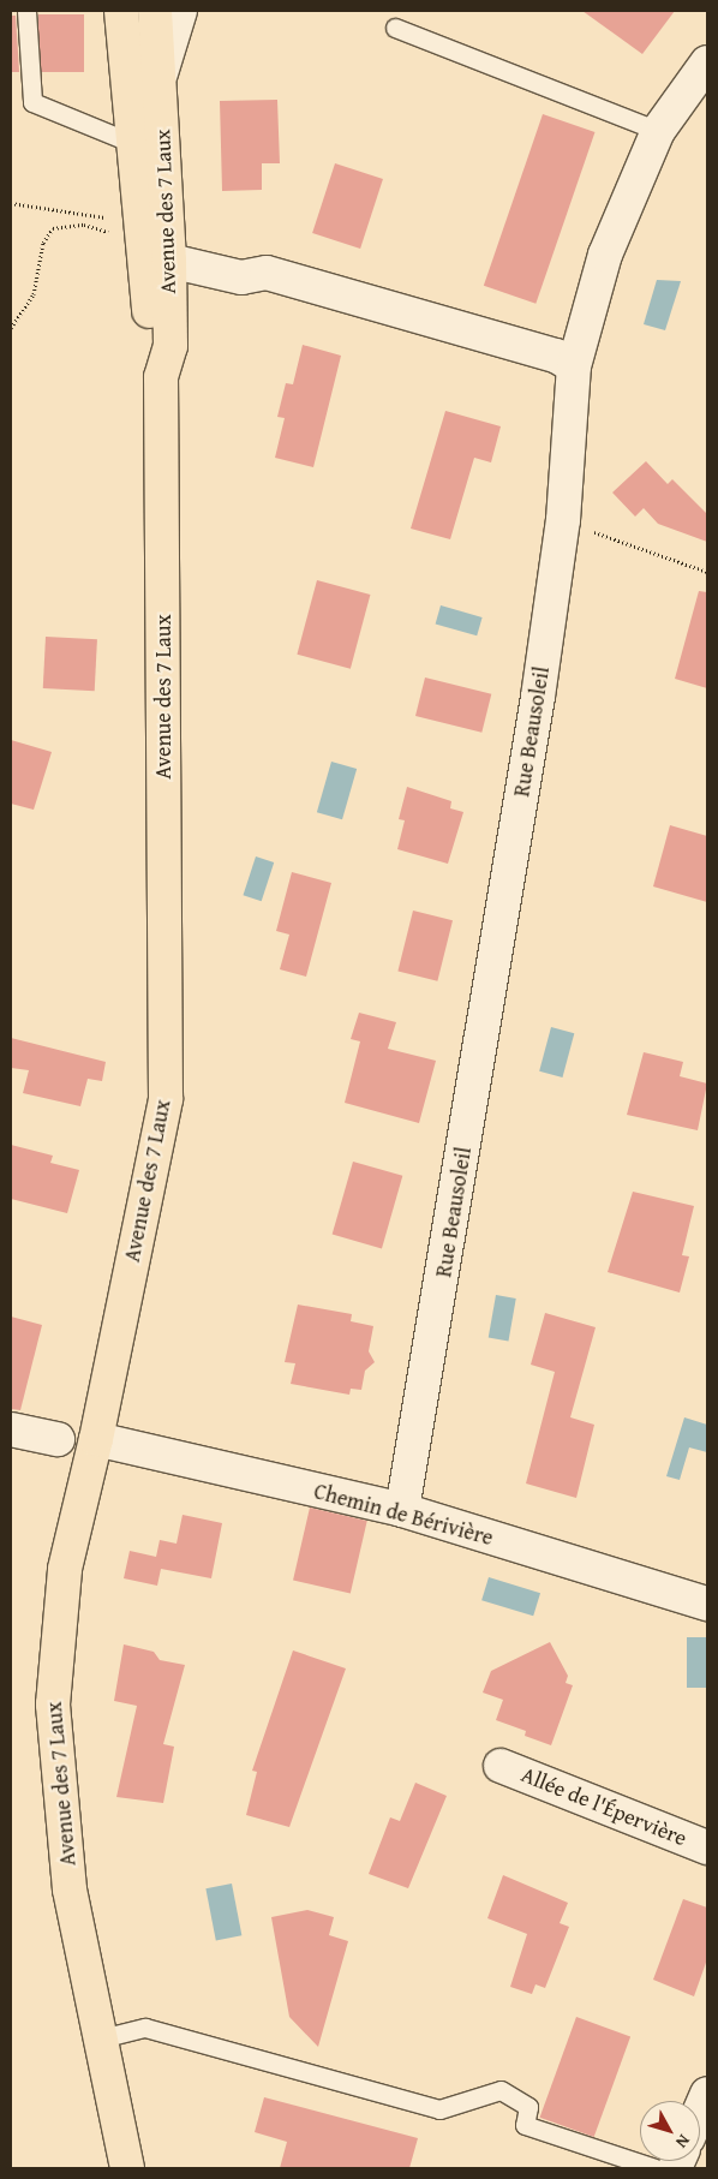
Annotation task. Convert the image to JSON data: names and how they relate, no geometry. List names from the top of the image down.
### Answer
{
  "streets": {
    "main road": ["Avenue des 7 Laux"],
    "street": ["Rue Beausoleil", "Chemin de Bérivière", "Allée de l'Épervière"]
  },
  "crossings": [
    ["Avenue des 7 Laux", "Chemin de Bérivière"],
    ["Rue Beausoleil", "Chemin de Bérivière"]
  ],
  "north": "bottom right"
}
